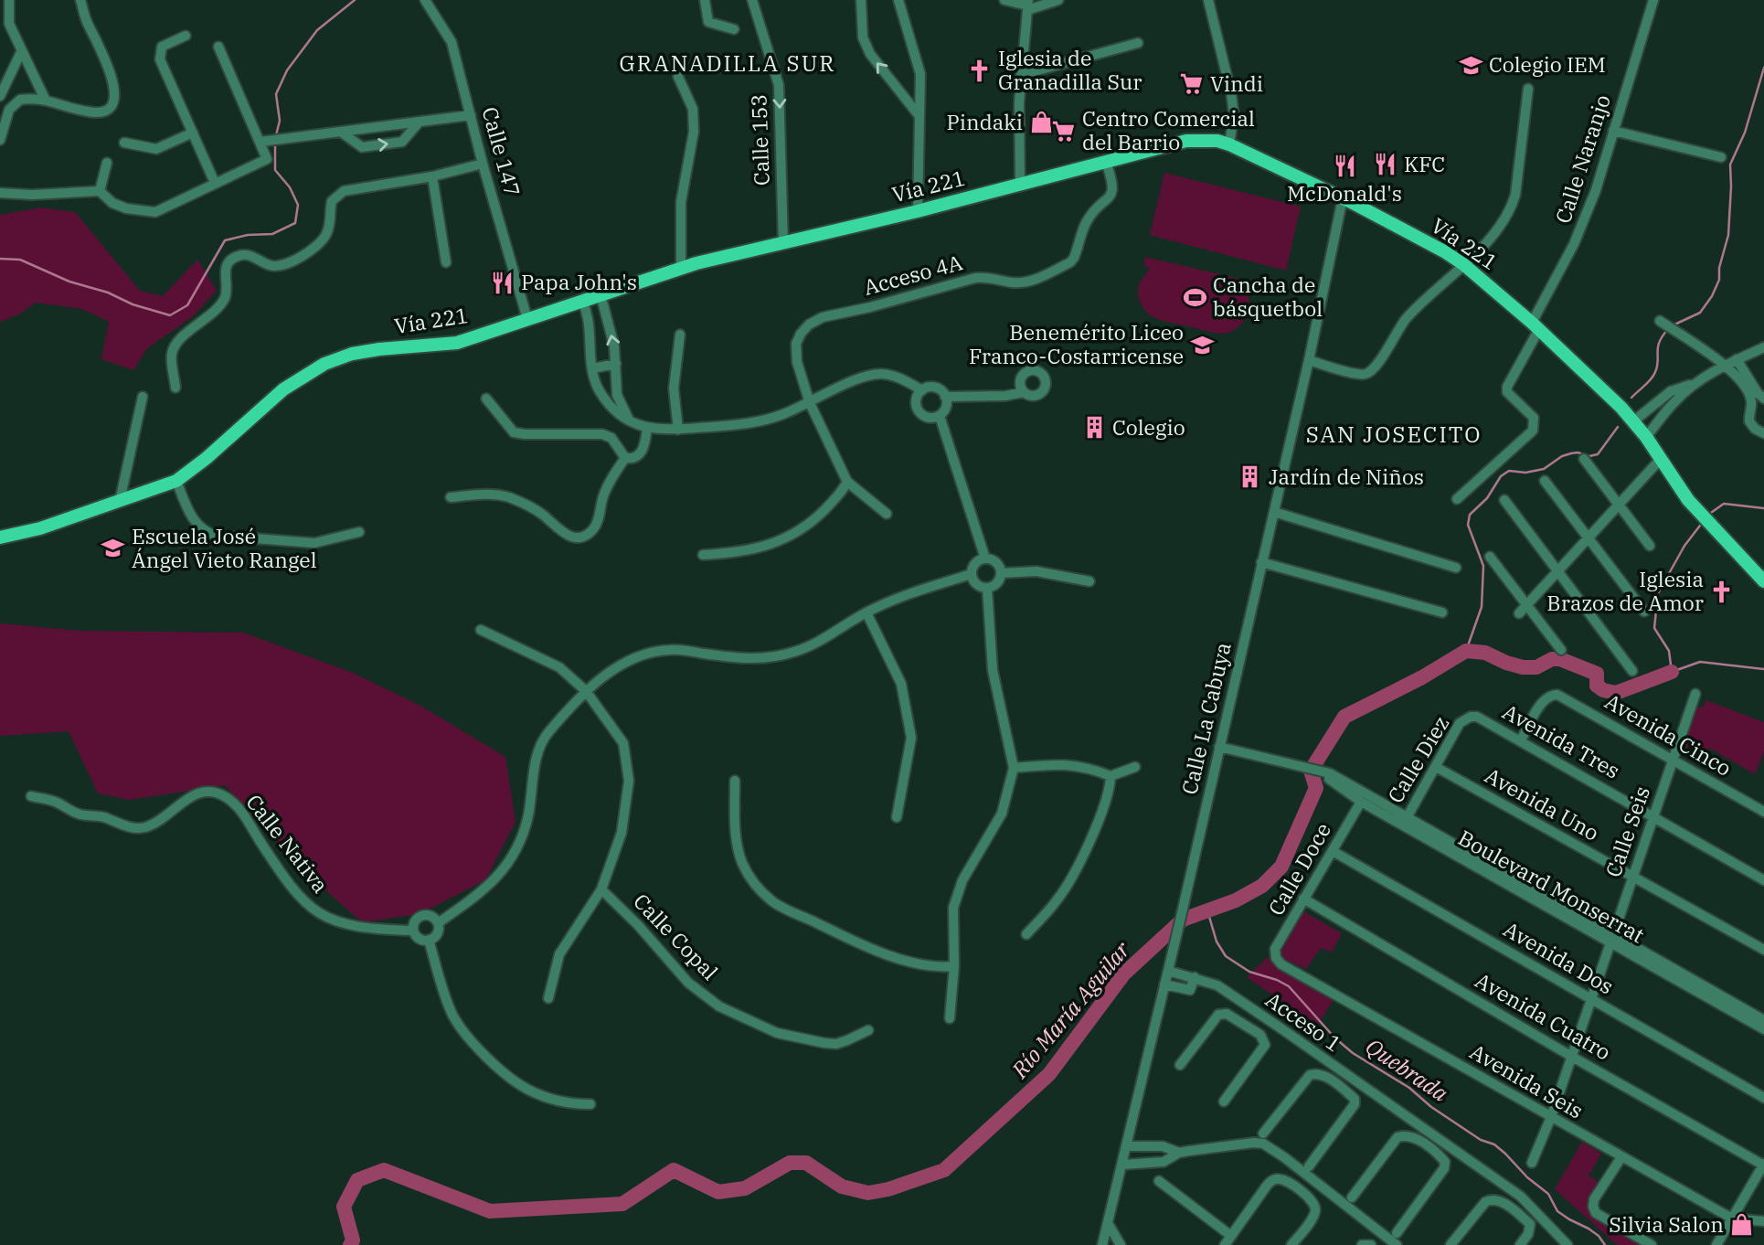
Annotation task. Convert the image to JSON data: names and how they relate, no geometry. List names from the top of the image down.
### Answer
{
  "streets": {
    "main road": ["Vía 221"],
    "street": [
      "Calle 153",
      "Calle 147",
      "Calle Naranjo",
      "Acceso 4A",
      "Calle La Cabuya",
      "Avenida Cinco",
      "Avenida Tres",
      "Calle Diez",
      "Avenida Uno",
      "Calle Seis",
      "Calle Nativa",
      "Calle Doce",
      "Boulevard Monserrat",
      "Calle Copal",
      "Avenida Dos",
      "Avenida Cuatro",
      "Acceso 1",
      "Avenida Seis"
    ]
  },
  "crossings": [
    ["Calle 153", "Vía 221"],
    ["Calle 147", "Vía 221"],
    ["Calle Naranjo", "Vía 221"],
    ["Vía 221", "Acceso 4A"],
    ["Vía 221", "Calle La Cabuya"],
    ["Calle La Cabuya", "Boulevard Monserrat"],
    ["Calle La Cabuya", "Acceso 1"],
    ["Avenida Cinco", "Avenida Tres"],
    ["Avenida Cinco", "Calle Seis"],
    ["Avenida Tres", "Calle Diez"],
    ["Avenida Tres", "Calle Seis"],
    ["Calle Diez", "Avenida Uno"],
    ["Calle Diez", "Boulevard Monserrat"],
    ["Avenida Uno", "Calle Seis"],
    ["Calle Seis", "Boulevard Monserrat"],
    ["Calle Seis", "Avenida Dos"],
    ["Calle Seis", "Avenida Cuatro"],
    ["Calle Seis", "Avenida Seis"],
    ["Calle Doce", "Boulevard Monserrat"],
    ["Calle Doce", "Avenida Dos"],
    ["Calle Doce", "Avenida Cuatro"],
    ["Calle Doce", "Avenida Seis"]
  ],
  "one_way": ["Calle 153"],
  "districts": ["GRANADILLA SUR", "SAN JOSECITO"],
  "water": ["Río María Aguilar", "Quebrada"],
  "places": {
    "school or university": ["Colegio IEM", "Benemérito Liceo Franco-Costarricense", "Escuela José Ángel Vieto Rangel"],
    "church": ["Iglesia de Granadilla Sur", "Iglesia Brazos de Amor"],
    "supermarket": ["Vindi", "Centro Comercial del Barrio"],
    "shop": ["Pindaki", "Silvia Salon"],
    "restaurant": ["KFC", "McDonald's", "Papa John's"],
    "sports": ["Cancha de básquetbol"],
    "building": ["Colegio", "Jardín de Niños"]
  }
}
